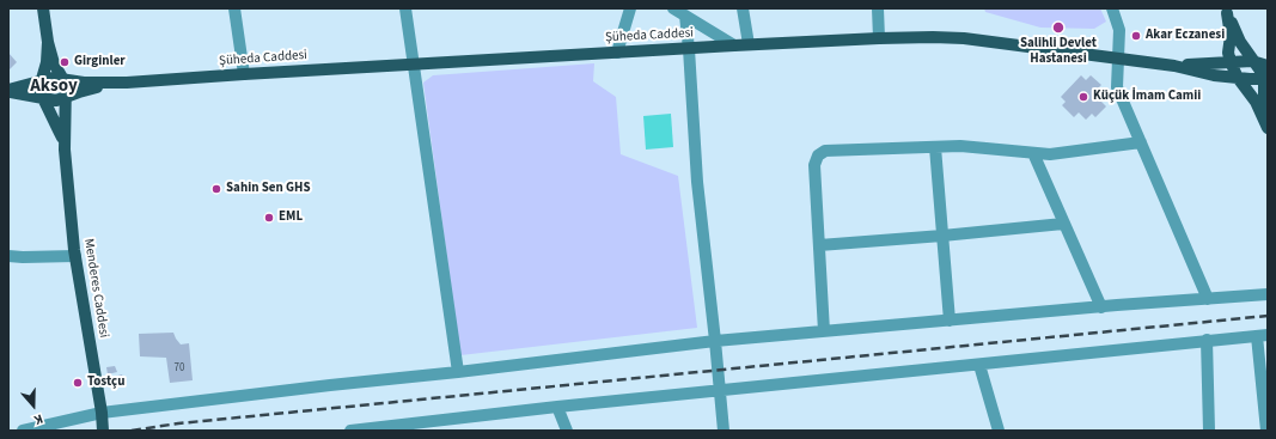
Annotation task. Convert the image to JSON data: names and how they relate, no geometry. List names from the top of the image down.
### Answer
{
  "streets": {
    "main road": ["Şüheda Caddesi", "Menderes Caddesi"]
  },
  "districts": ["Aksoy"],
  "places": [
    "Salihli Devlet Hastanesi",
    "Akar Eczanesi",
    "Girginler",
    "Küçük İmam Camii",
    "Sahin Sen GHS",
    "EML",
    "Tostçu"
  ],
  "house_numbers": ["70"],
  "north": "bottom"
}
